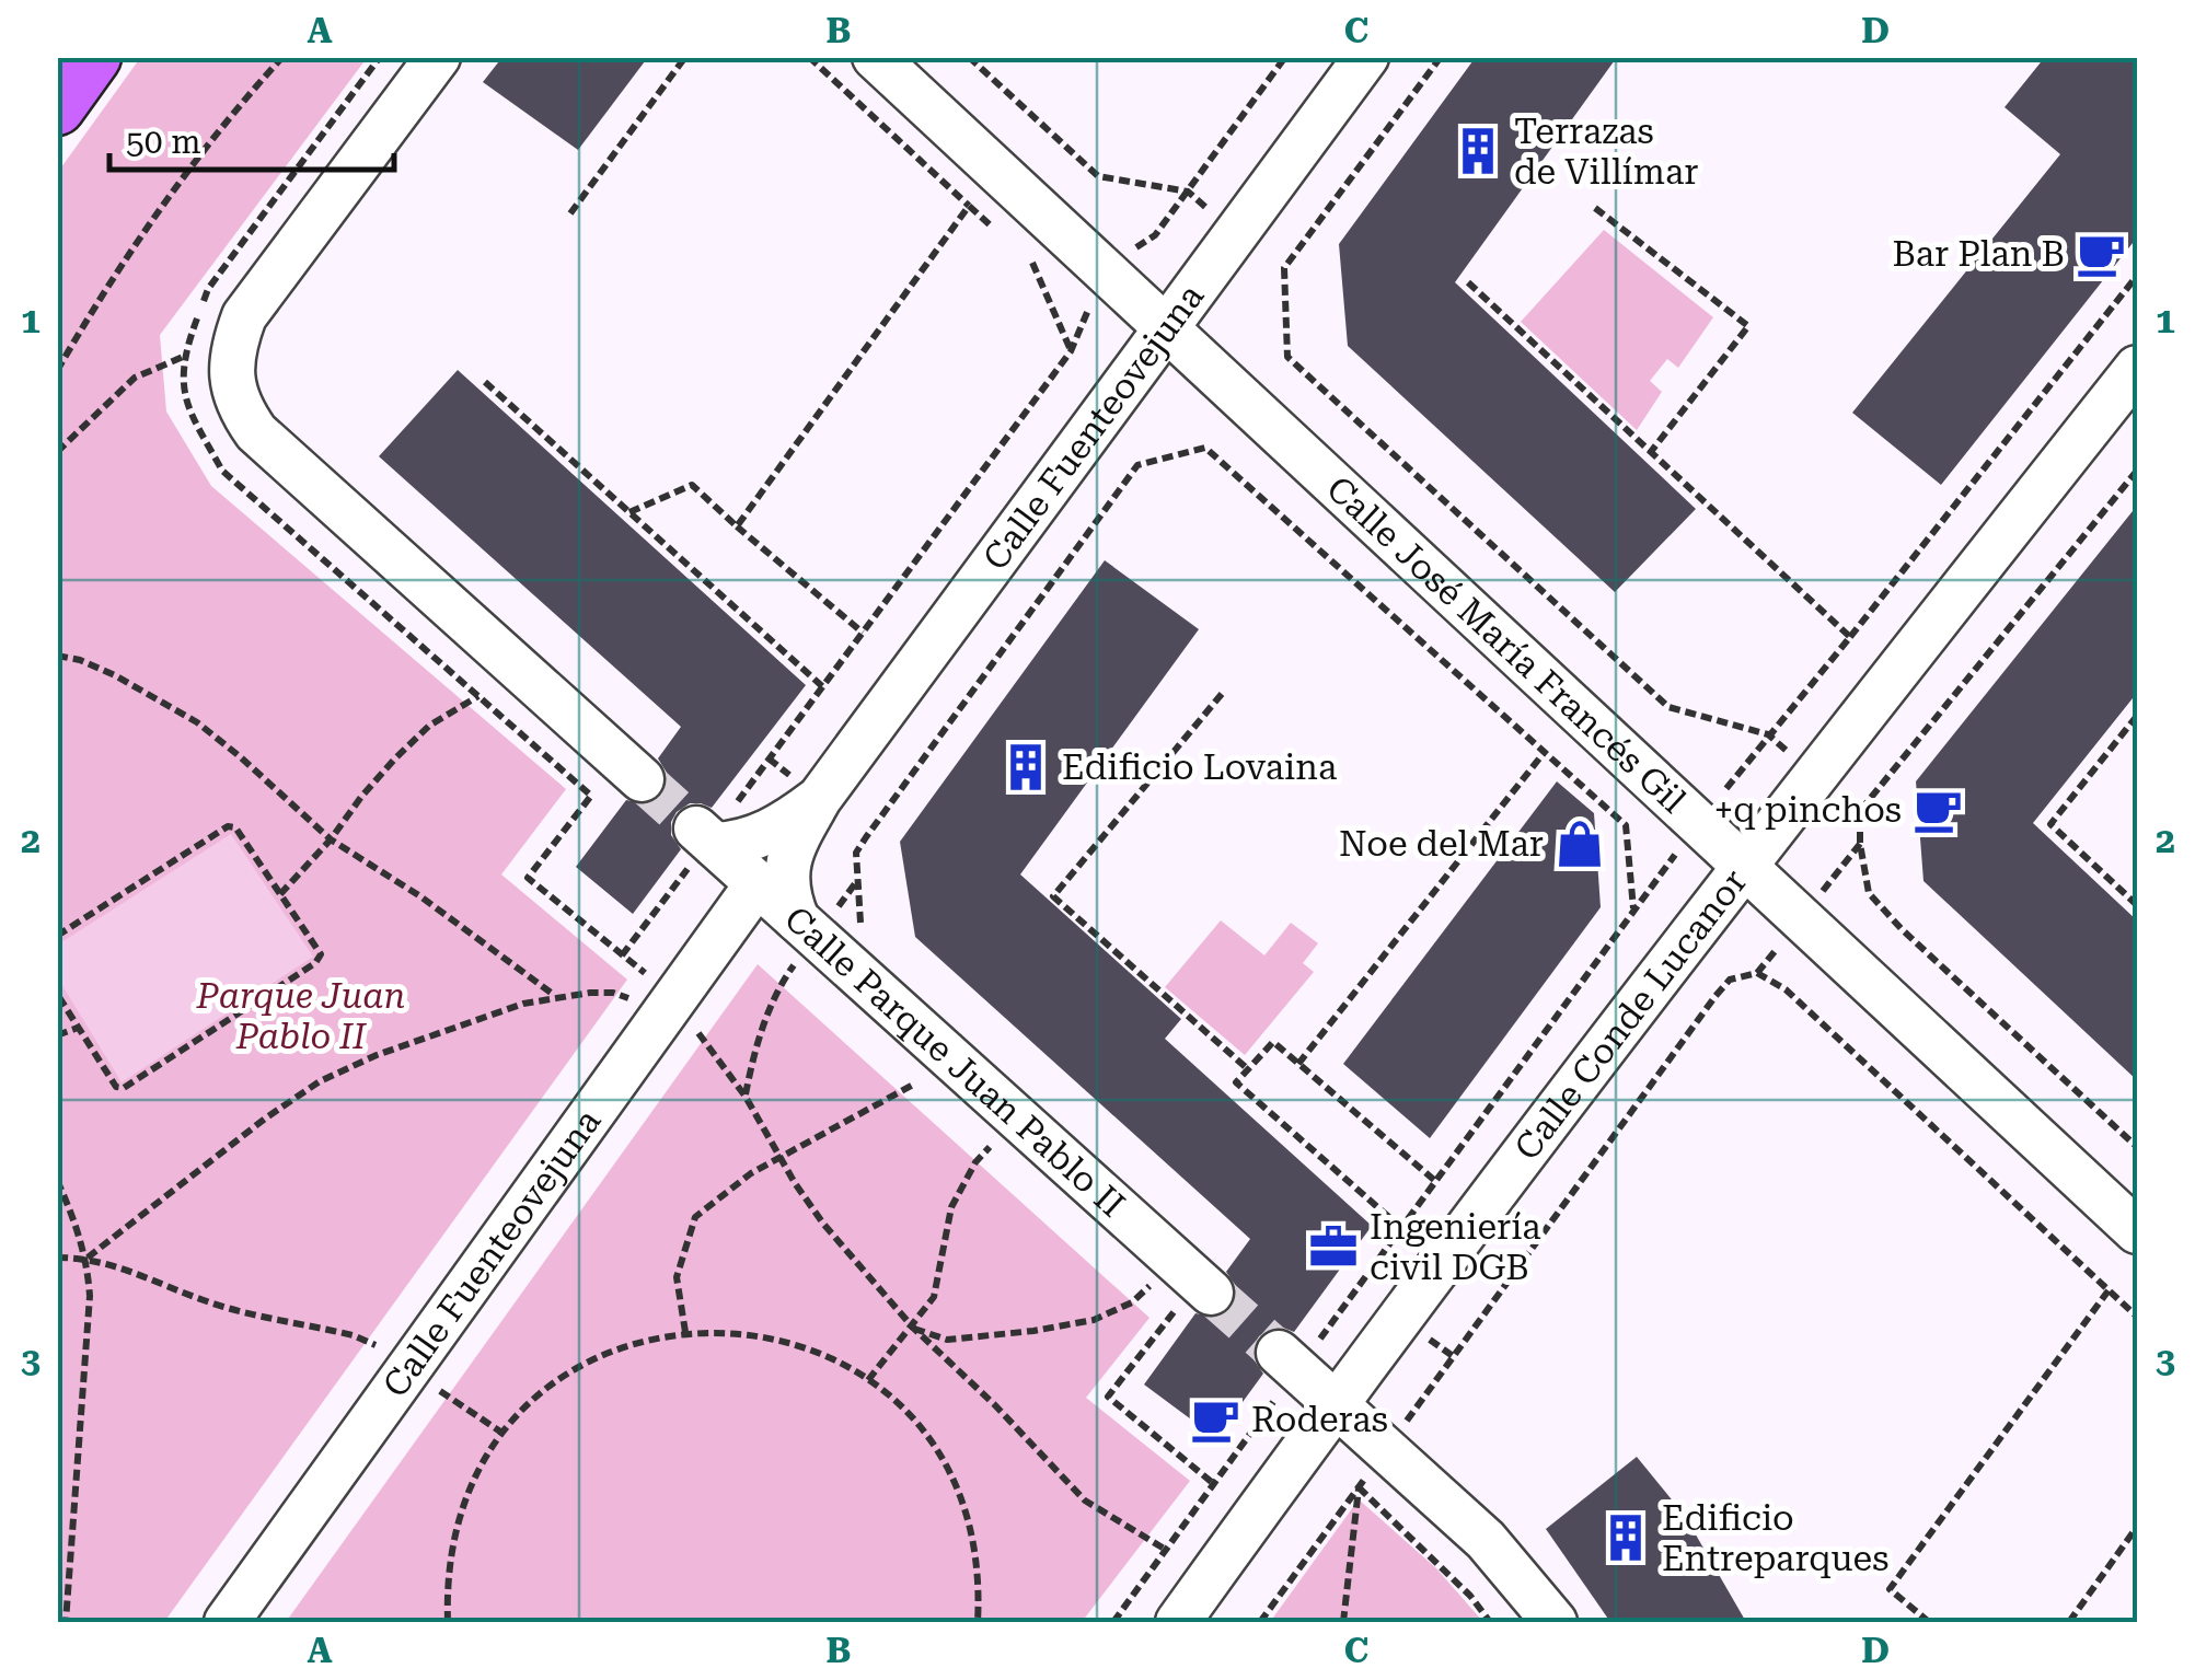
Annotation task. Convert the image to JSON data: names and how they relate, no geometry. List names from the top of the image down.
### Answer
{
  "streets": {
    "street": [
      "Calle Fuenteovejuna",
      "Calle José María Francés Gil",
      "Calle Conde Lucanor",
      "Calle Parque Juan Pablo II"
    ]
  },
  "crossings": [
    ["Calle Fuenteovejuna", "Calle José María Francés Gil"],
    ["Calle Fuenteovejuna", "Calle Parque Juan Pablo II"],
    ["Calle José María Francés Gil", "Calle Conde Lucanor"]
  ],
  "parks": ["Parque Juan Pablo II"],
  "places": {
    "building": ["Terrazas de Villímar", "Edificio Lovaina", "Edificio Entreparques"],
    "cafe": ["Bar Plan B", "+q pinchos", "Roderas"],
    "shop": ["Noe del Mar"],
    "office": ["Ingeniería civil DGB"]
  },
  "scale_bar": "50 m",
  "grid": {
    "columns": [
      "A",
      "B",
      "C",
      "D"
    ],
    "rows": ["1", "2", "3"]
  }
}
